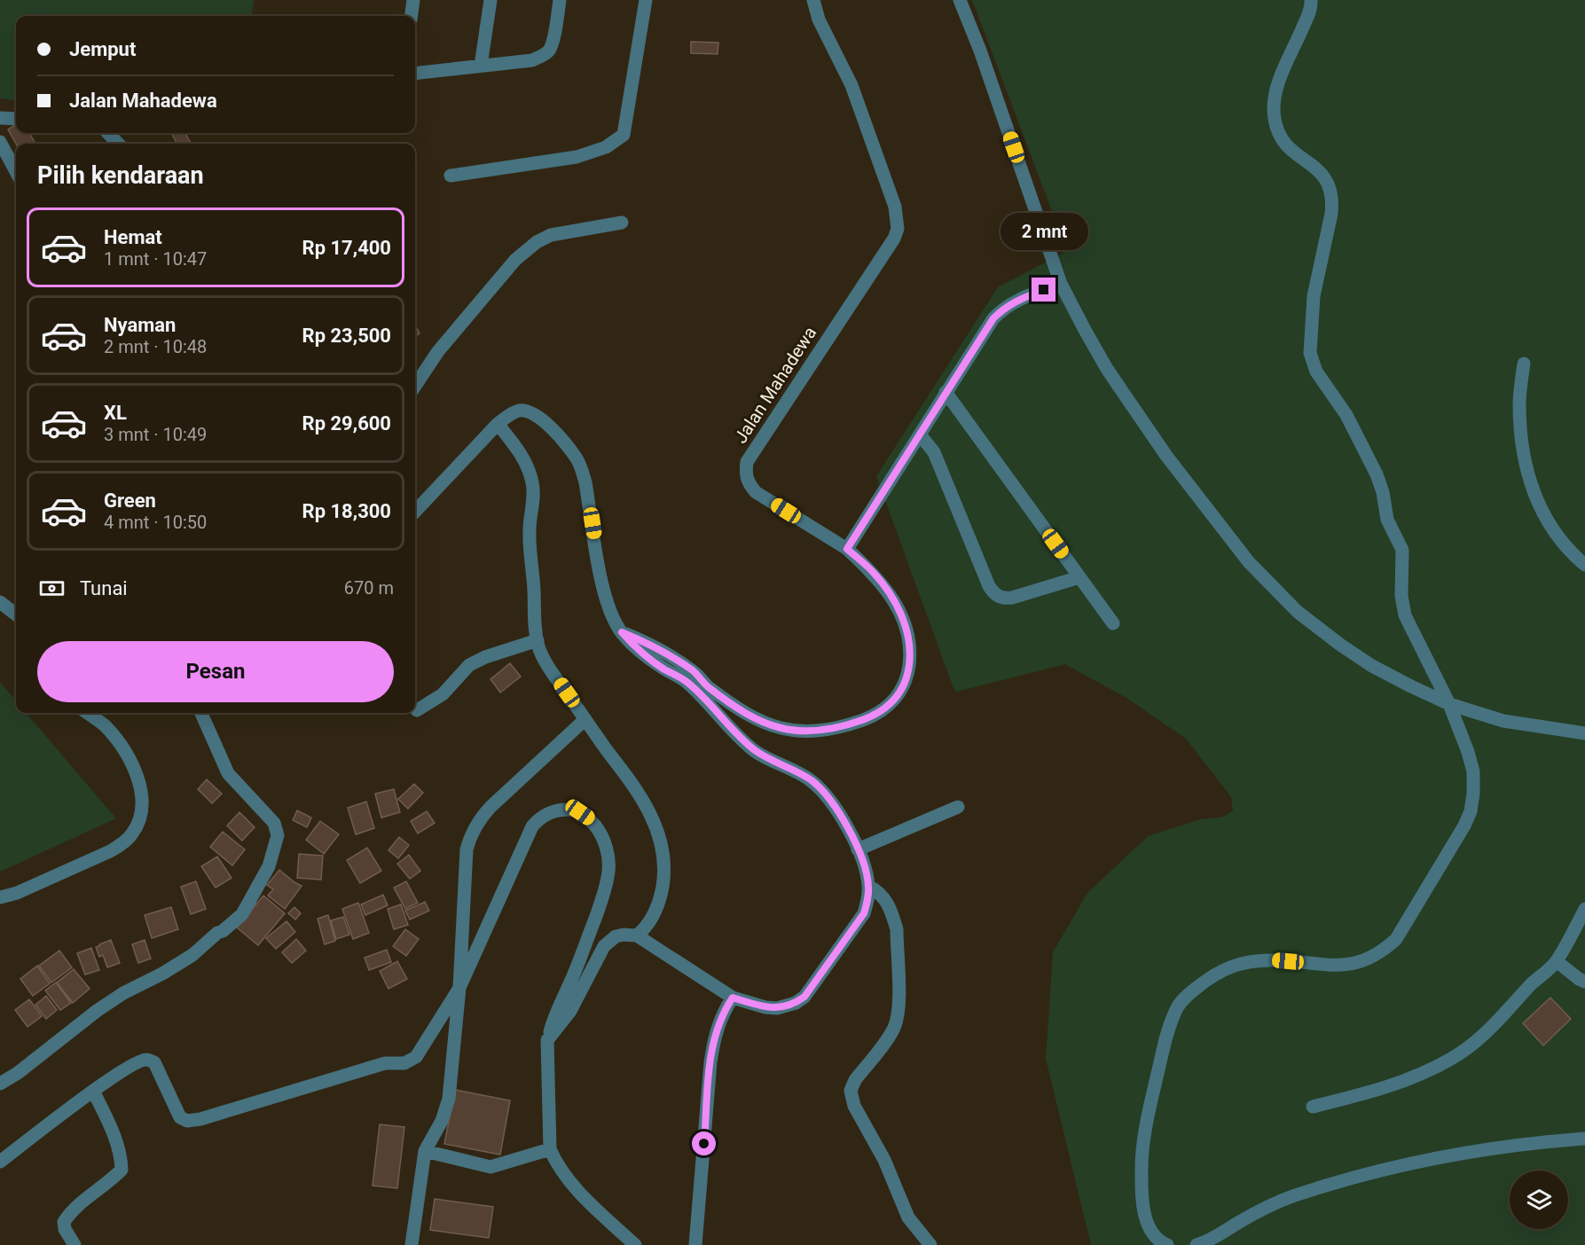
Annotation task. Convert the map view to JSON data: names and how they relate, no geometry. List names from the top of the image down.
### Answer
{
  "streets": {
    "street": ["Jalan Mahadewa"]
  },
  "page": {
    "banner": ["Jemput", "Jalan Mahadewa"],
    "heading": "Pilih kendaraan",
    "list": [
      {
        "name": "Hemat",
        "note": "1 mnt · 10:47",
        "value": "Rp 17,400"
      },
      {
        "name": "Nyaman",
        "note": "2 mnt · 10:48",
        "value": "Rp 23,500"
      },
      {
        "name": "XL",
        "note": "3 mnt · 10:49",
        "value": "Rp 29,600"
      },
      {
        "name": "Green",
        "note": "4 mnt · 10:50",
        "value": "Rp 18,300"
      }
    ],
    "bubble": "2 mnt",
    "pay": ["Tunai", "670 m"],
    "buttons": "Pesan"
  }
}
